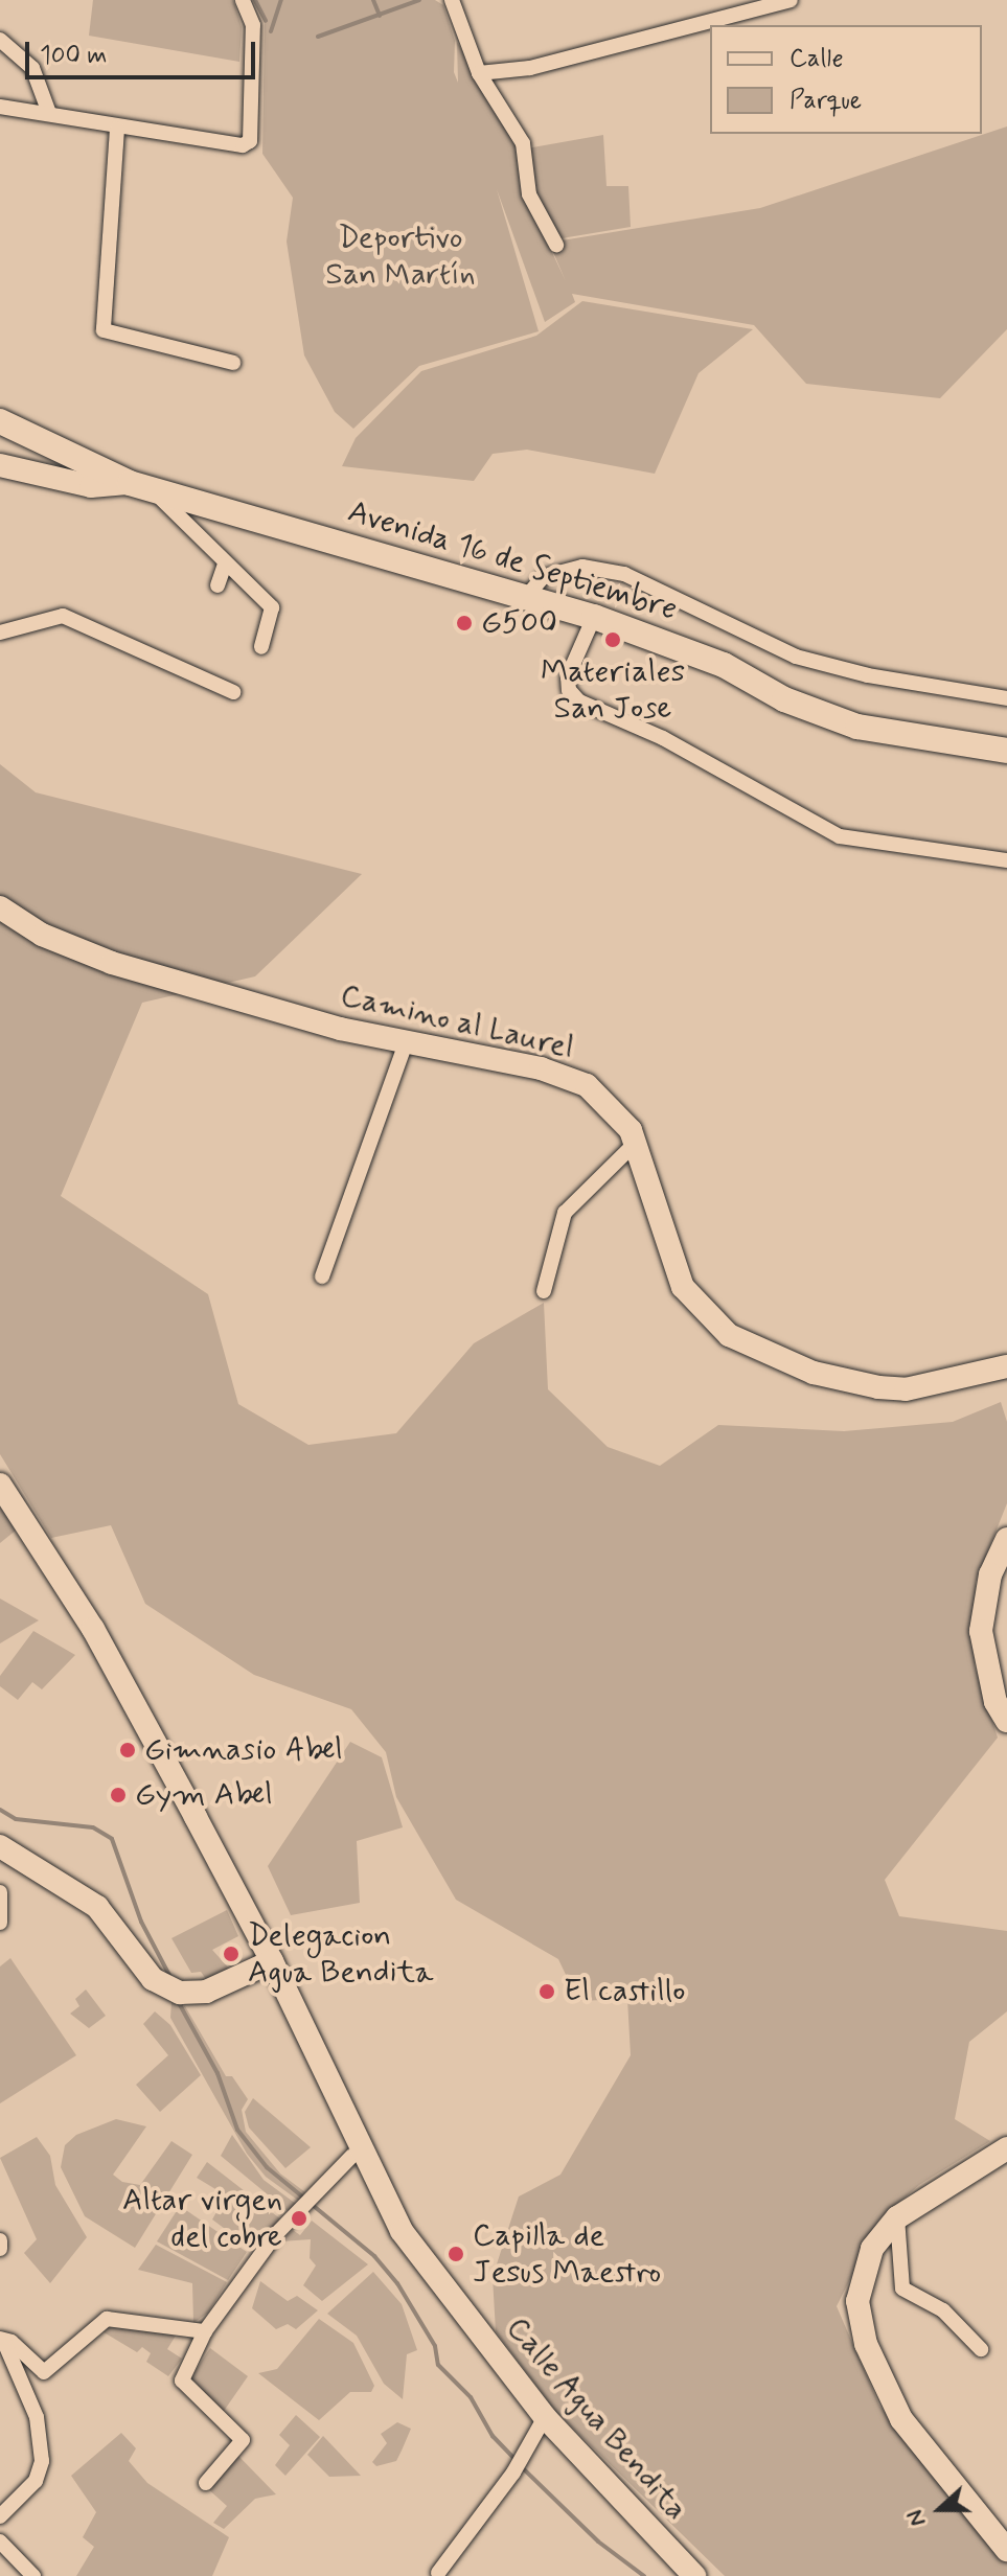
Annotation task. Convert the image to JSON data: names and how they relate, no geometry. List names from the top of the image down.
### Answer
{
  "streets": {
    "main road": ["Avenida 16 de Septiembre", "Camino al Laurel", "Calle Agua Bendita"]
  },
  "parks": ["Deportivo San Martín"],
  "places": [
    "G500",
    "Materiales San Jose",
    "Gimnasio Abel",
    "Gym Abel",
    "Delegacion Agua Bendita",
    "El castillo",
    "Altar virgen del cobre",
    "Capilla de Jesus Maestro"
  ],
  "legend": ["Calle", "Parque"],
  "scale_bar": "100 m",
  "north": "left"
}
